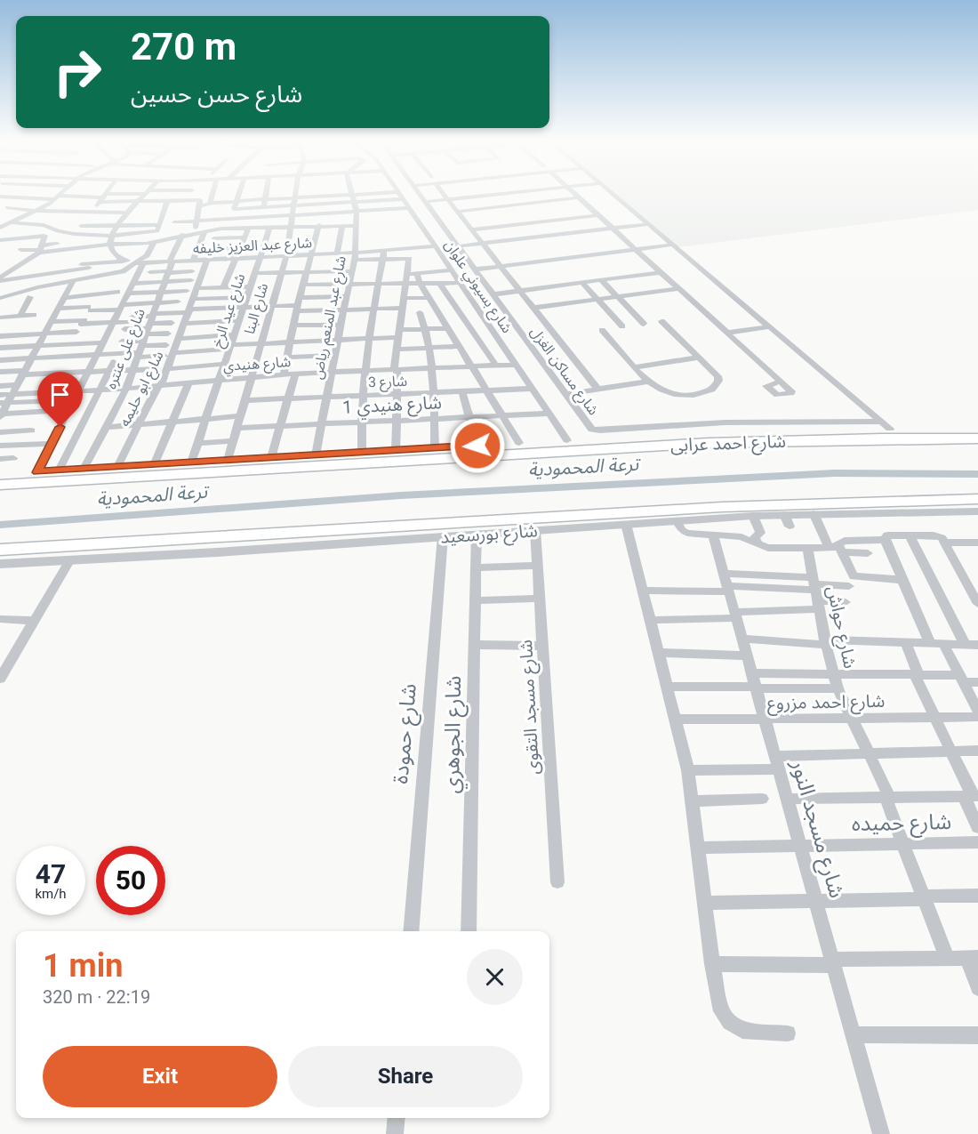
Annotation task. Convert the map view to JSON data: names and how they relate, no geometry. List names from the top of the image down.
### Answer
{
  "streets": {
    "main road": ["شارع احمد عرابى", "شارع بورسعيد"],
    "street": [
      "شارع عبد العزيز خليفه",
      "شارع بسيوني علوان",
      "شارع البنا",
      "شارع عيد الرخ",
      "شارع عبد المنعم رياض",
      "شارع على عنتره",
      "شارع هنيدي",
      "شارع مساكن الغزل",
      "شارع 3",
      "شارع ابو حليمه",
      "شارع هنيدي 1",
      "شارع حواش",
      "شارع احمد مزروع",
      "شارع مسجد التقوى",
      "شارع حمودة",
      "شارع الجوهري",
      "شارع حميده",
      "شارع مسجد النور"
    ]
  },
  "crossings": [
    ["شارع عبد العزيز خليفه", "شارع البنا"],
    ["شارع عبد العزيز خليفه", "شارع عيد الرخ"],
    ["شارع عبد العزيز خليفه", "شارع عبد المنعم رياض"],
    ["شارع عبد العزيز خليفه", "شارع على عنتره"],
    ["شارع عبد العزيز خليفه", "شارع ابو حليمه"],
    ["شارع بسيوني علوان", "شارع هنيدي"],
    ["شارع بسيوني علوان", "شارع 3"],
    ["شارع بسيوني علوان", "شارع هنيدي 1"],
    ["شارع بسيوني علوان", "شارع احمد عرابى"],
    ["شارع البنا", "شارع هنيدي"],
    ["شارع البنا", "شارع 3"],
    ["شارع البنا", "شارع هنيدي 1"],
    ["شارع البنا", "شارع احمد عرابى"],
    ["شارع عيد الرخ", "شارع هنيدي"],
    ["شارع عيد الرخ", "شارع احمد عرابى"],
    ["شارع عبد المنعم رياض", "شارع هنيدي"],
    ["شارع عبد المنعم رياض", "شارع 3"],
    ["شارع عبد المنعم رياض", "شارع هنيدي 1"],
    ["شارع عبد المنعم رياض", "شارع احمد عرابى"],
    ["شارع على عنتره", "شارع هنيدي"],
    ["شارع على عنتره", "شارع احمد عرابى"],
    ["شارع هنيدي", "شارع ابو حليمه"],
    ["شارع مساكن الغزل", "شارع احمد عرابى"],
    ["شارع ابو حليمه", "شارع احمد عرابى"],
    ["شارع بورسعيد", "شارع مسجد التقوى"],
    ["شارع بورسعيد", "شارع حمودة"],
    ["شارع بورسعيد", "شارع الجوهري"],
    ["شارع حواش", "شارع احمد مزروع"],
    ["شارع حواش", "شارع حميده"],
    ["شارع احمد مزروع", "شارع مسجد النور"],
    ["شارع حميده", "شارع مسجد النور"]
  ],
  "water": ["ترعة المحمودية"],
  "page": {
    "turn": ["270 m", "شارع حسن حسين"],
    "speed": "47 km/h",
    "limit": "50",
    "heading": ["1 min", "320 m · 22:19"],
    "buttons": ["Exit", "Share"]
  }
}
